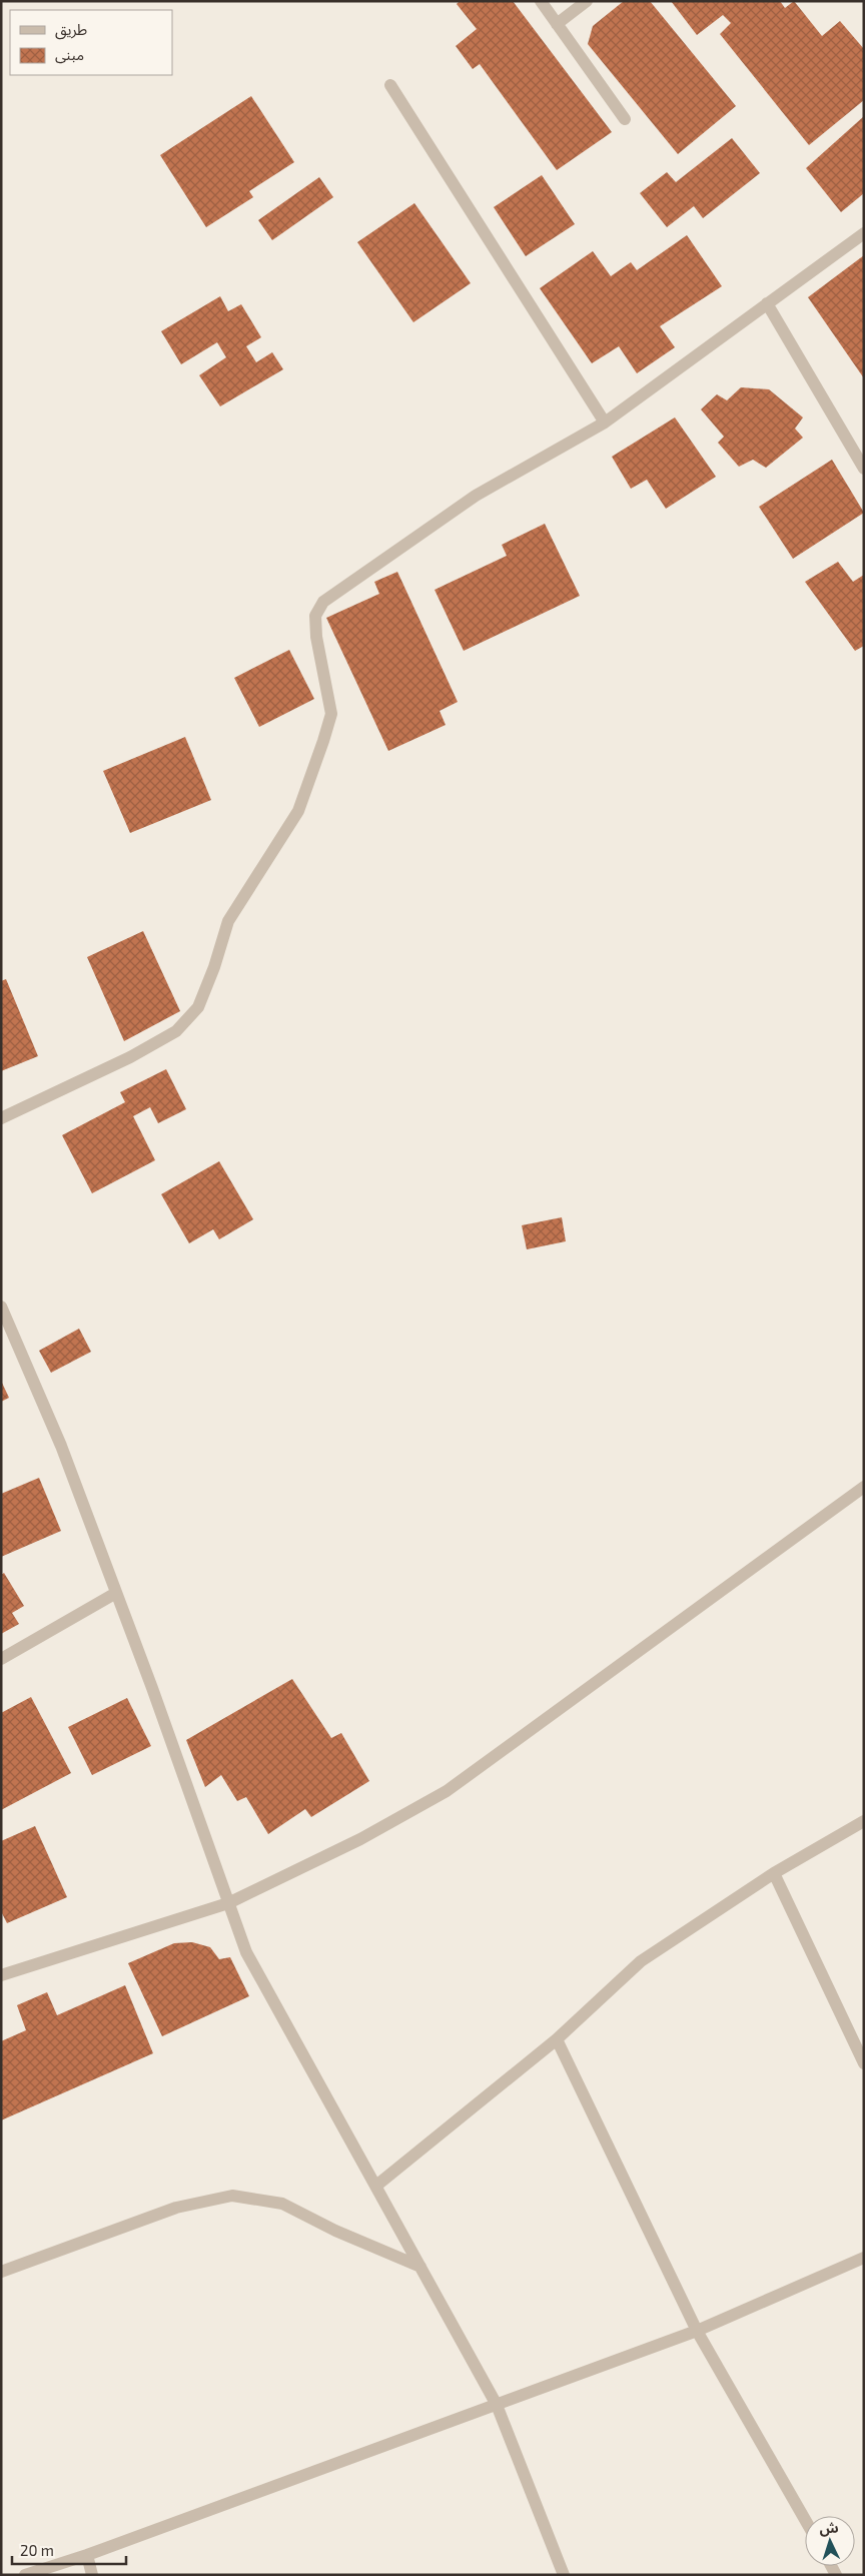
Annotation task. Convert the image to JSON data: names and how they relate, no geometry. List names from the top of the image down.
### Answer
{
  "legend": ["طريق", "مبنى"],
  "scale_bar": "20 m",
  "north": "top"
}
